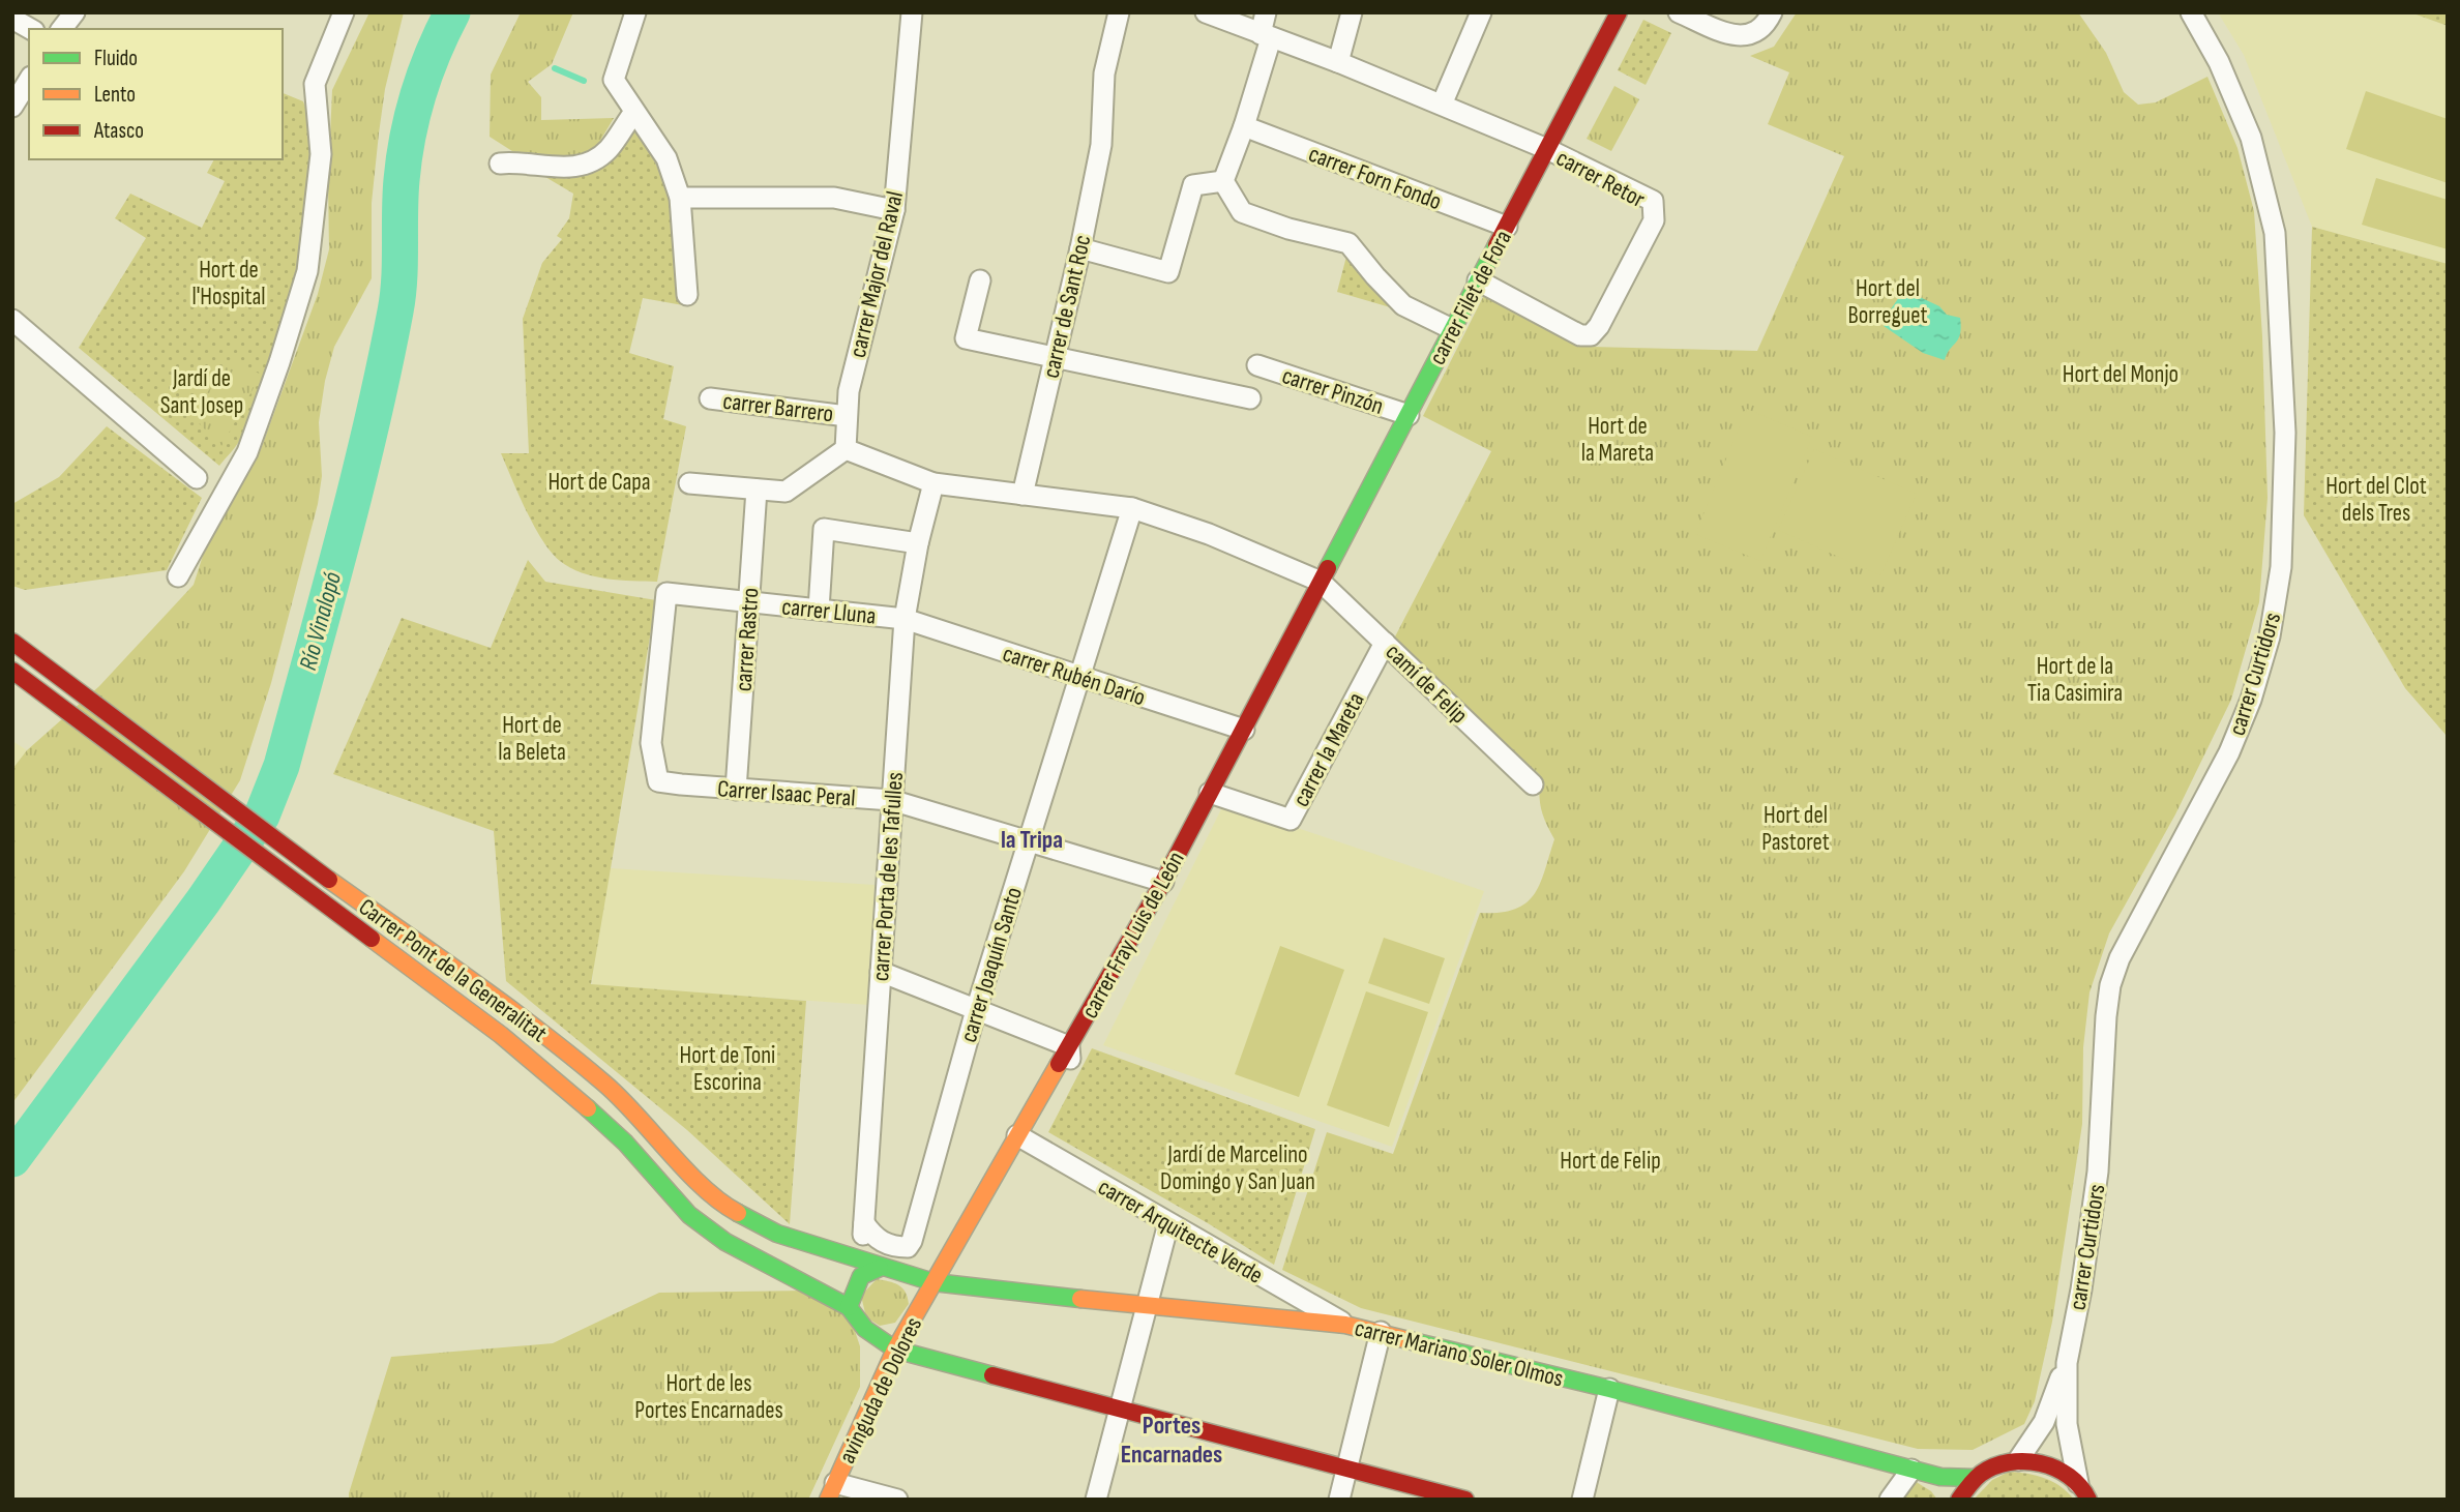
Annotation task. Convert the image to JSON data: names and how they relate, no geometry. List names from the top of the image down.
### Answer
{
  "streets": {
    "main road": [
      "carrer Filet de Fora",
      "carrer Fray Luis de León",
      "Carrer Pont de la Generalitat",
      "carrer Mariano Soler Olmos",
      "avinguda de Dolores"
    ],
    "street": [
      "carrer Forn Fondo",
      "carrer Retor",
      "carrer Major del Raval",
      "carrer de Sant Roc",
      "carrer Pinzón",
      "carrer Barrero",
      "carrer Lluna",
      "carrer Rastro",
      "carrer Curtidors",
      "carrer Rubén Darío",
      "camí de Felip",
      "carrer la Mareta",
      "Carrer Isaac Peral",
      "carrer Porta de les Tafulles",
      "carrer Joaquín Santo",
      "carrer Arquitecte Verde"
    ]
  },
  "crossings": [
    ["carrer Forn Fondo", "carrer Filet de Fora"],
    ["carrer Retor", "carrer Filet de Fora"],
    ["carrer Major del Raval", "carrer Barrero"],
    ["carrer Filet de Fora", "carrer Pinzón"],
    ["carrer Filet de Fora", "camí de Felip"],
    ["carrer Filet de Fora", "carrer Fray Luis de León"],
    ["carrer Lluna", "carrer Rastro"],
    ["carrer Lluna", "carrer Rubén Darío"],
    ["carrer Lluna", "Carrer Isaac Peral"],
    ["carrer Lluna", "carrer Porta de les Tafulles"],
    ["carrer Rastro", "Carrer Isaac Peral"],
    ["carrer Rubén Darío", "carrer Porta de les Tafulles"],
    ["carrer Rubén Darío", "carrer Fray Luis de León"],
    ["carrer Rubén Darío", "carrer Joaquín Santo"],
    ["camí de Felip", "carrer la Mareta"],
    ["camí de Felip", "carrer Fray Luis de León"],
    ["carrer la Mareta", "carrer Fray Luis de León"],
    ["Carrer Isaac Peral", "carrer Porta de les Tafulles"],
    ["Carrer Isaac Peral", "carrer Fray Luis de León"],
    ["Carrer Isaac Peral", "carrer Joaquín Santo"],
    ["carrer Porta de les Tafulles", "carrer Joaquín Santo"],
    ["carrer Porta de les Tafulles", "Carrer Pont de la Generalitat"],
    ["carrer Fray Luis de León", "Carrer Pont de la Generalitat"],
    ["carrer Fray Luis de León", "carrer Arquitecte Verde"],
    ["carrer Fray Luis de León", "carrer Mariano Soler Olmos"],
    ["carrer Fray Luis de León", "avinguda de Dolores"],
    ["Carrer Pont de la Generalitat", "carrer Mariano Soler Olmos"],
    ["Carrer Pont de la Generalitat", "avinguda de Dolores"],
    ["carrer Arquitecte Verde", "carrer Mariano Soler Olmos"],
    ["carrer Mariano Soler Olmos", "avinguda de Dolores"]
  ],
  "districts": ["la Tripa", "Portes Encarnades"],
  "water": ["Río Vinalopó"],
  "parks": [
    "Hort de l'Hospital",
    "Hort del Borreguet",
    "Hort del Monjo",
    "Jardí de Sant Josep",
    "Hort de la Mareta",
    "Hort de Capa",
    "Hort del Clot dels Tres",
    "Hort de la Tia Casimira",
    "Hort de la Beleta",
    "Hort del Pastoret",
    "Hort de Toni Escorina",
    "Jardí de Marcelino Domingo y San Juan",
    "Hort de Felip",
    "Hort de les Portes Encarnades"
  ],
  "legend": ["Fluido", "Lento", "Atasco"]
}
